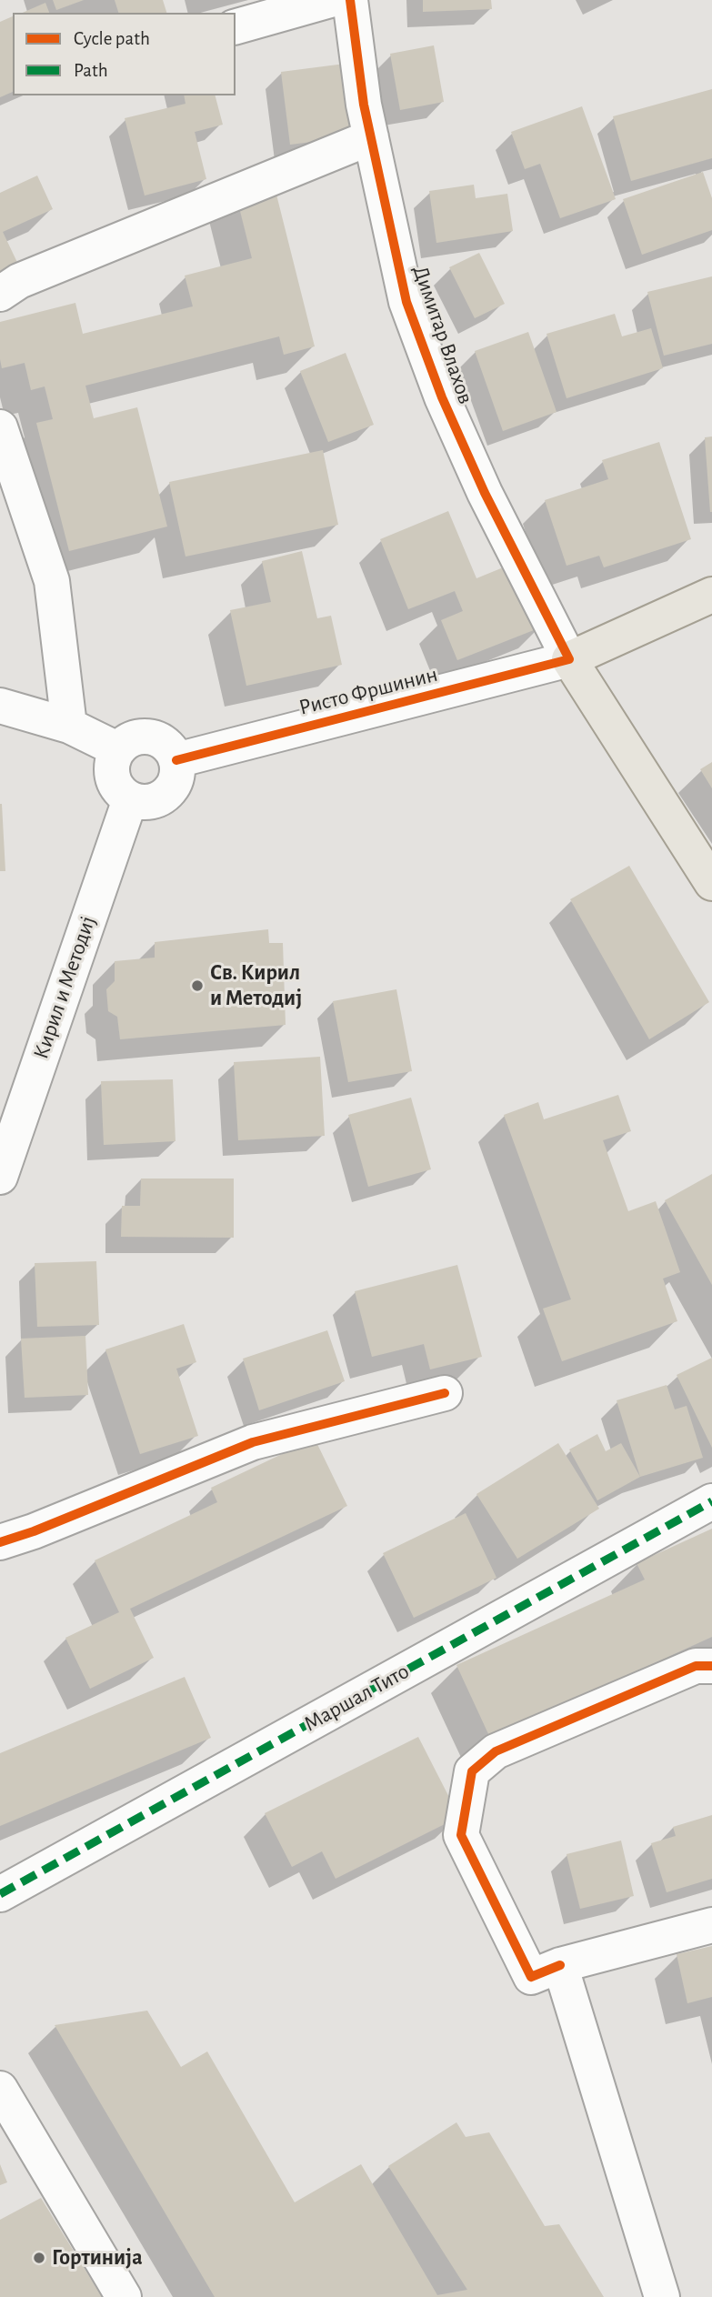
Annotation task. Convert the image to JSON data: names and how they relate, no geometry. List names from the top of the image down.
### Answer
{
  "streets": {
    "main road": ["Димитар Влахов"],
    "street": ["Ристо Фршинин", "Кирил и Методиј", "Маршал Тито"]
  },
  "crossings": [
    ["Димитар Влахов", "Ристо Фршинин"],
    ["Ристо Фршинин", "Кирил и Методиј"]
  ],
  "places": ["Св. Кирил и Методиј", "Гортинија"],
  "legend": ["Cycle path", "Path"]
}
